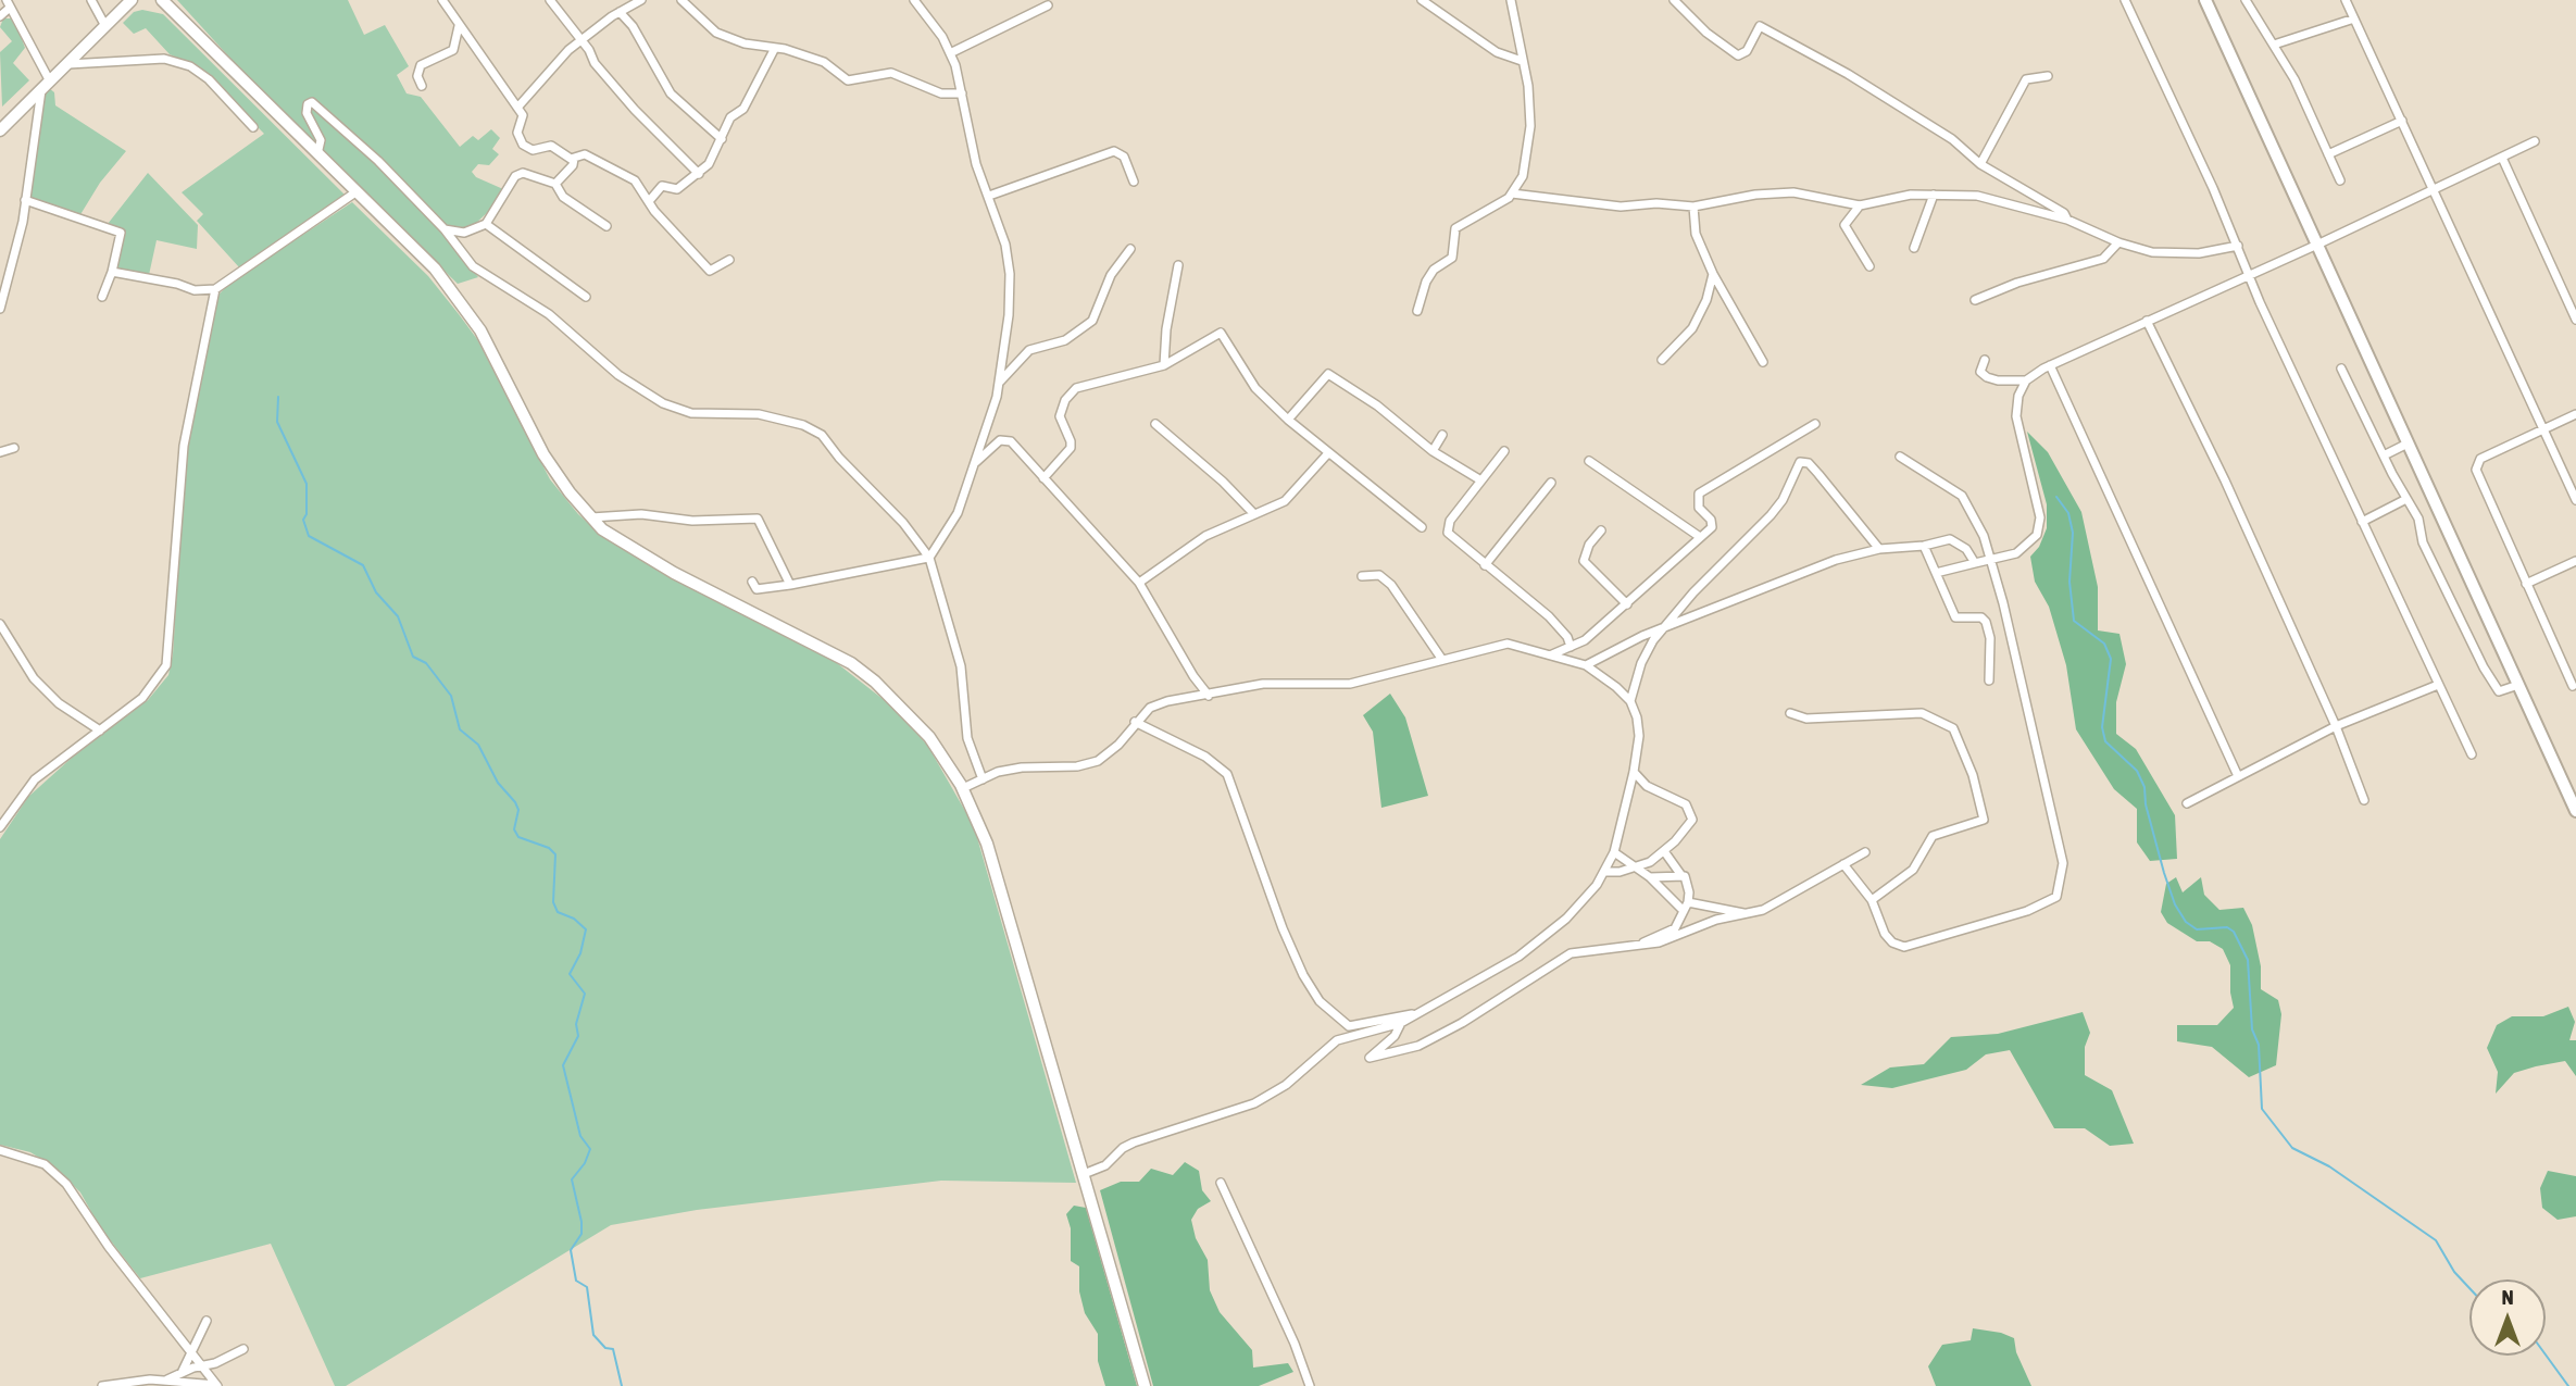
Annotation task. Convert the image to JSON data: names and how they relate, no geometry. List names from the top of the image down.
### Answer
{
  "north": "top"
}
